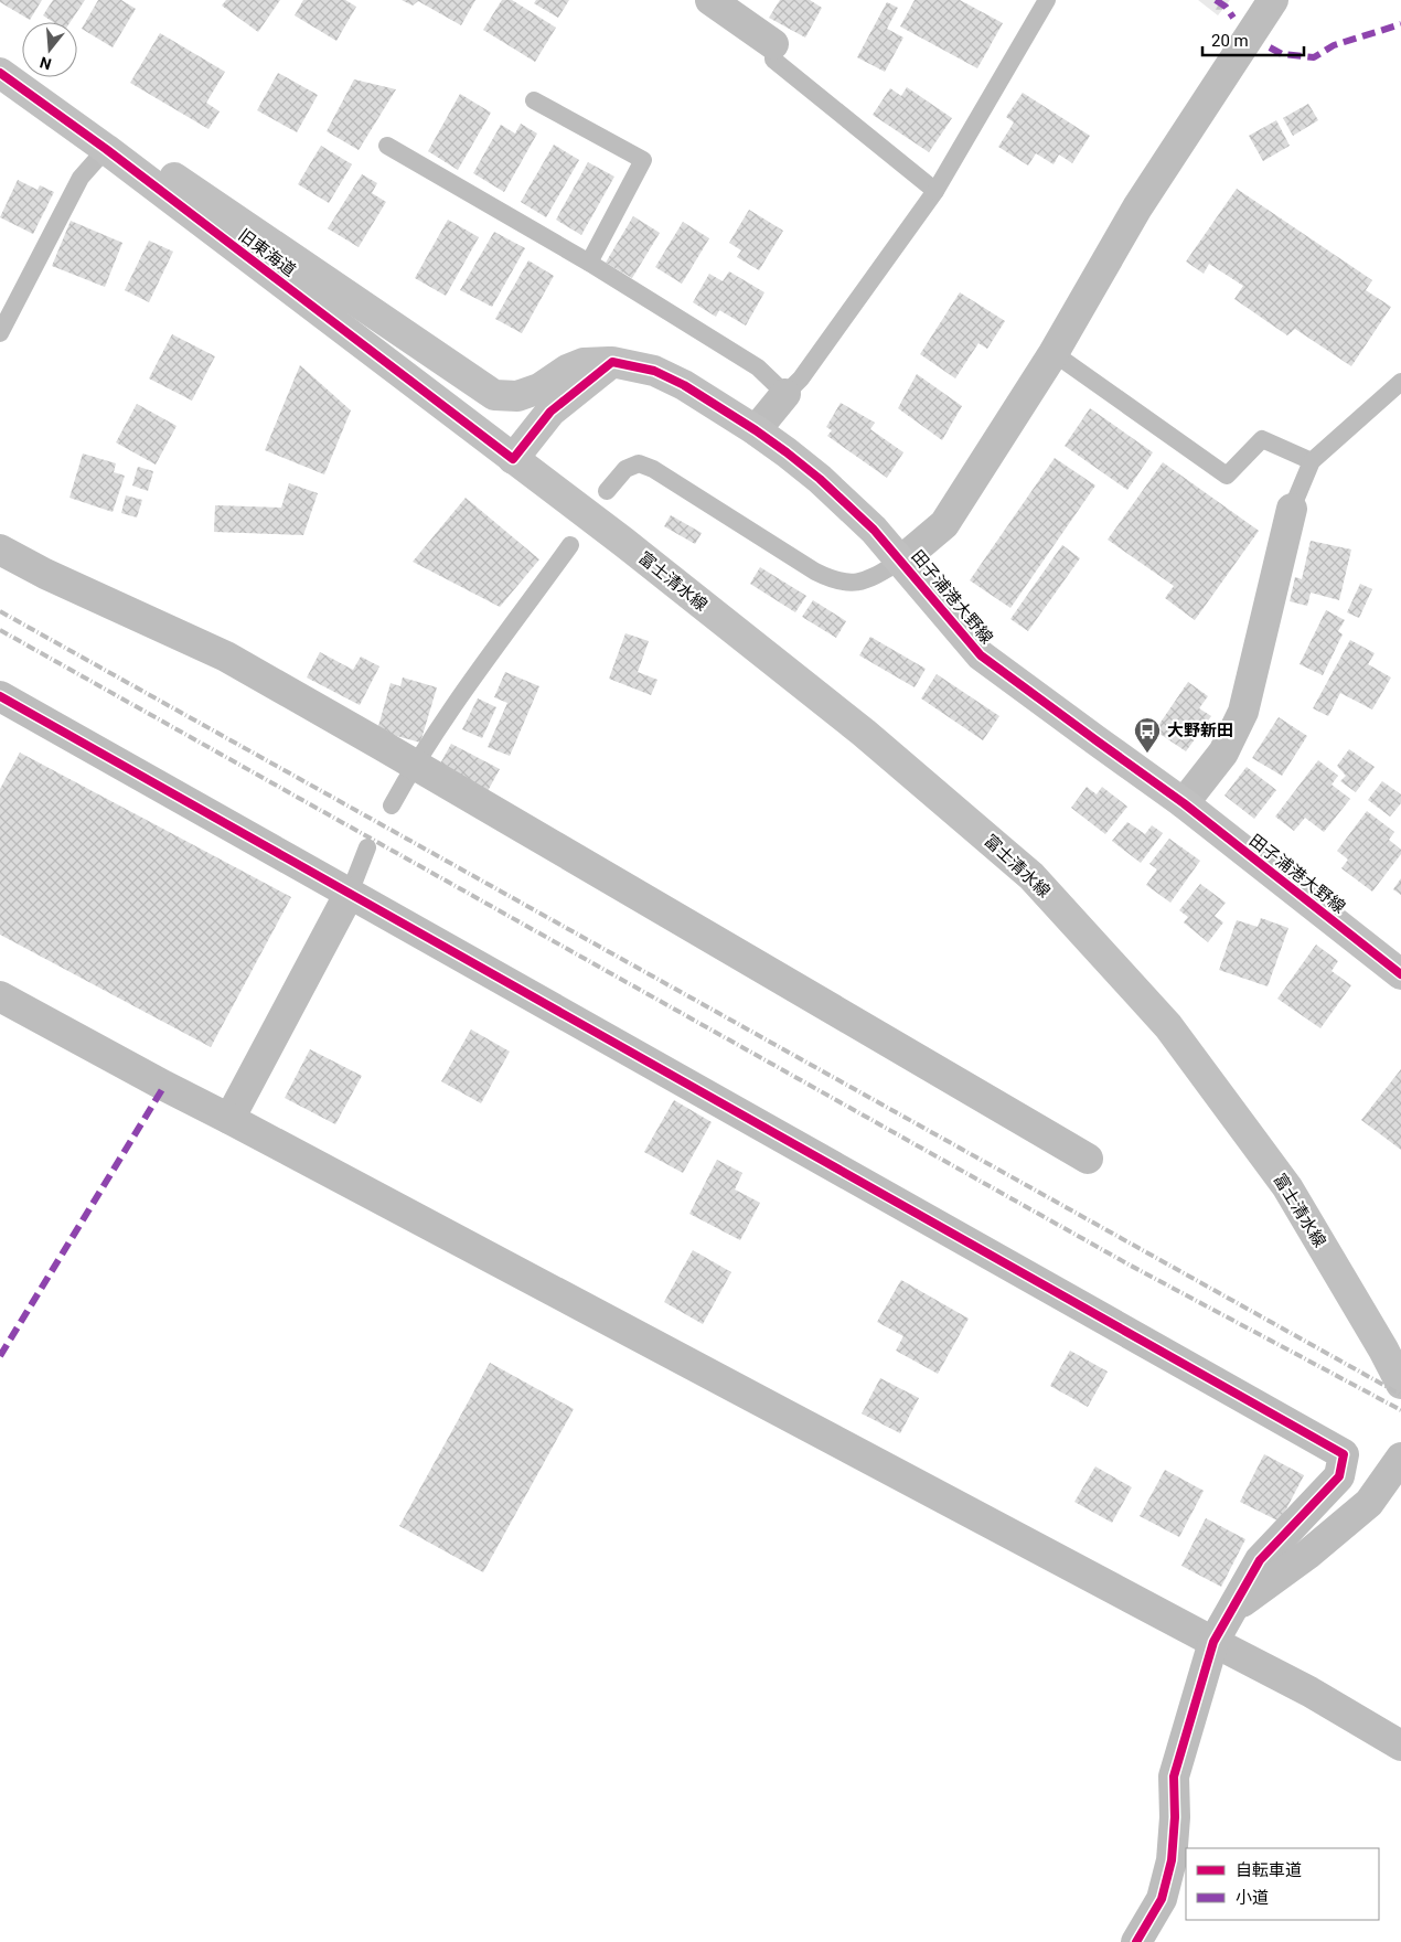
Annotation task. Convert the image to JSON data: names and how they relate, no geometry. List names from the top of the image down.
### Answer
{
  "streets": {
    "main road": ["旧東海道", "富士清水線", "田子浦港大野線"]
  },
  "crossings": [
    ["旧東海道", "富士清水線"],
    ["旧東海道", "田子浦港大野線"]
  ],
  "places": {
    "bus stop": ["大野新田"]
  },
  "legend": ["自転車道", "小道"],
  "scale_bar": "20 m",
  "north": "bottom"
}
